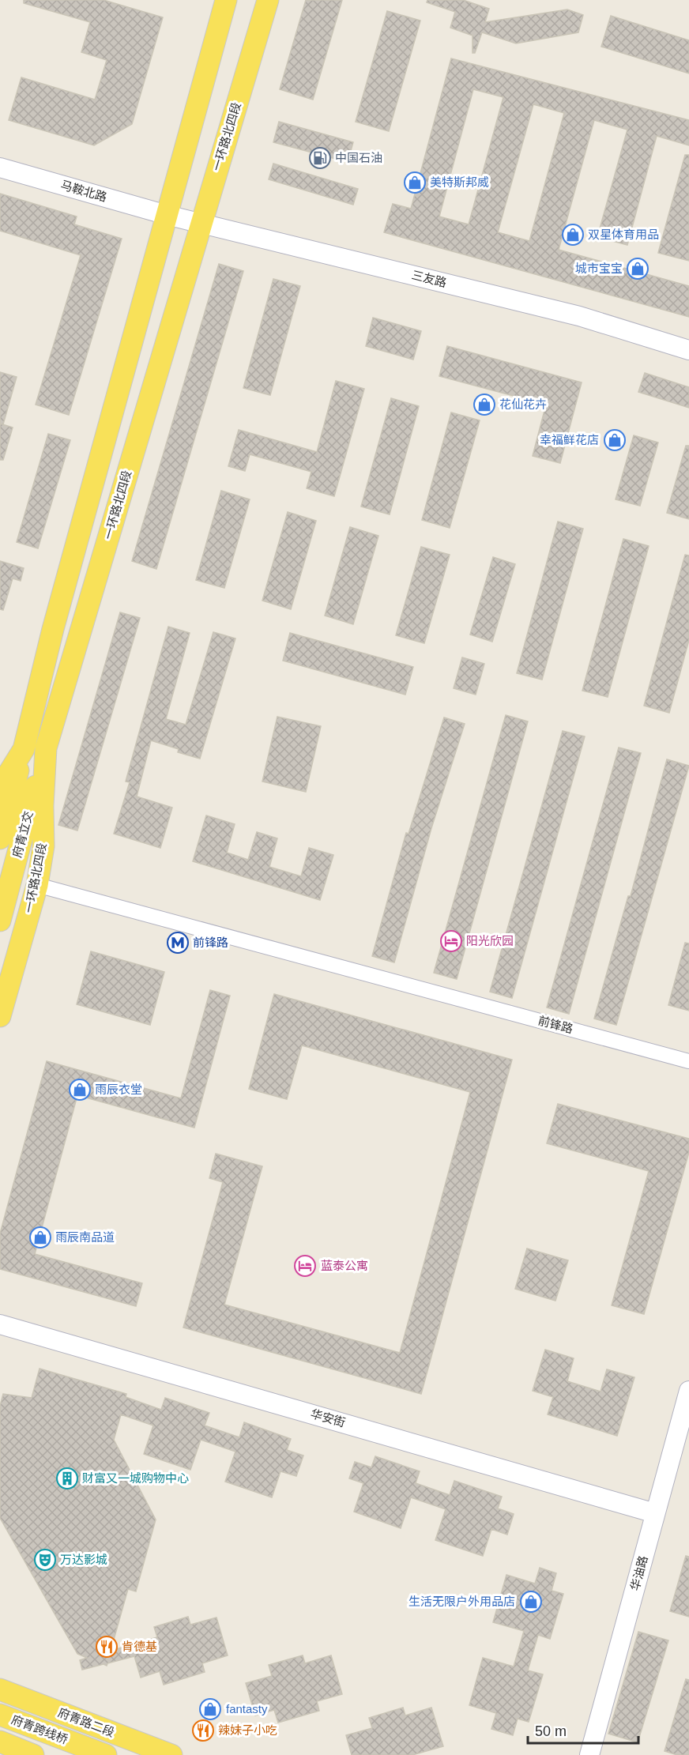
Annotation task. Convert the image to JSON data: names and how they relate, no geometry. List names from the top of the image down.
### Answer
{
  "streets": {
    "main road": [
      "一环路北四段",
      "府青立交",
      "府青路二段",
      "府青跨线桥"
    ],
    "street": [
      "马鞍北路",
      "三友路",
      "前锋路",
      "华安街",
      "华油路"
    ]
  },
  "crossings": [
    ["一环路北四段", "三友路"],
    ["一环路北四段", "府青立交"],
    ["一环路北四段", "前锋路"],
    ["马鞍北路", "三友路"],
    ["华安街", "华油路"]
  ],
  "places": {
    "fuel station": ["中国石油"],
    "shop": [
      "美特斯邦威",
      "双星体育用品",
      "城市宝宝",
      "花仙花卉",
      "幸福鲜花店",
      "雨辰衣堂",
      "雨辰南品道",
      "生活无限户外用品店",
      "fantasty"
    ],
    "hotel": ["阳光欣园", "蓝泰公寓"],
    "metro station": ["前锋路"],
    "building": ["财富又一城购物中心"],
    "theatre": ["万达影城"],
    "restaurant": ["肯德基", "辣妹子小吃"]
  },
  "scale_bar": "50 m"
}
